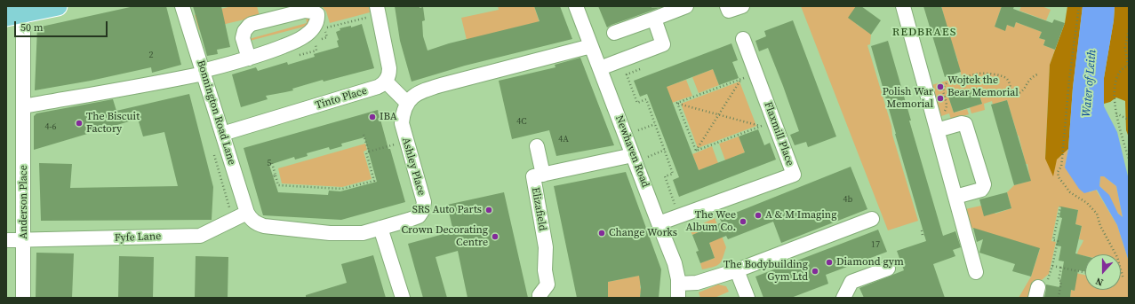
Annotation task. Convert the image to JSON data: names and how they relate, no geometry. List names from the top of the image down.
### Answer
{
  "streets": {
    "street": [
      "Tinto Place",
      "Bonnington Road Lane",
      "Flaxmill Place",
      "Newhaven Road",
      "Ashley Place",
      "Anderson Place",
      "Elizafield",
      "Fyfe Lane"
    ]
  },
  "crossings": [
    ["Tinto Place", "Bonnington Road Lane"],
    ["Bonnington Road Lane", "Ashley Place"],
    ["Bonnington Road Lane", "Fyfe Lane"],
    ["Flaxmill Place", "Newhaven Road"],
    ["Newhaven Road", "Elizafield"],
    ["Ashley Place", "Fyfe Lane"],
    ["Anderson Place", "Fyfe Lane"]
  ],
  "districts": ["REDBRAES"],
  "water": ["Water of Leith"],
  "places": [
    "Wojtek the Bear Memorial",
    "Polish War Memorial",
    "IBA",
    "The Biscuit Factory",
    "SRS Auto Parts",
    "A & M Imaging",
    "The Wee Album Co.",
    "Change Works",
    "Crown Decorating Centre",
    "Diamond gym",
    "The Bodybuilding Gym Ltd"
  ],
  "house_numbers": [
    "2",
    "4C",
    "4-6",
    "4A",
    "5",
    "4b",
    "17"
  ],
  "scale_bar": "50 m",
  "north": "bottom"
}
